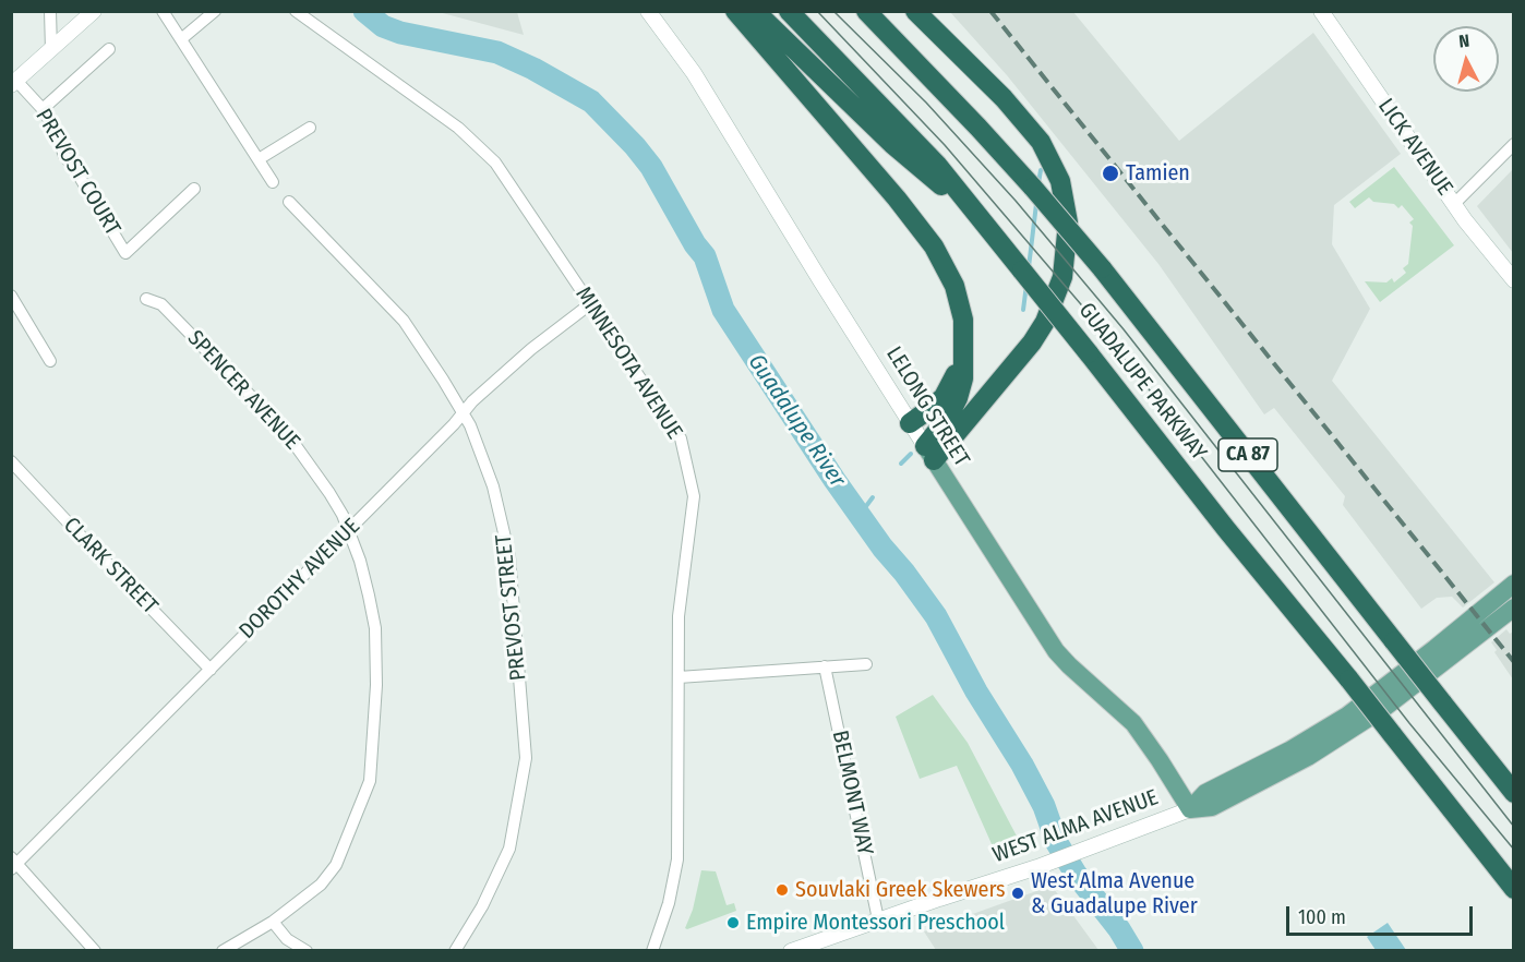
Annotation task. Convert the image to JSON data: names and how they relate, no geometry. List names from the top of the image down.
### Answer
{
  "streets": {
    "highway": ["GUADALUPE PARKWAY", "CA 87"],
    "main road": ["LICK AVENUE", "LELONG STREET", "WEST ALMA AVENUE"],
    "street": [
      "PREVOST COURT",
      "MINNESOTA AVENUE",
      "SPENCER AVENUE",
      "CLARK STREET",
      "DOROTHY AVENUE",
      "PREVOST STREET",
      "BELMONT WAY"
    ]
  },
  "crossings": [
    ["MINNESOTA AVENUE", "DOROTHY AVENUE"],
    ["SPENCER AVENUE", "DOROTHY AVENUE"],
    ["LELONG STREET", "WEST ALMA AVENUE"],
    ["CLARK STREET", "DOROTHY AVENUE"],
    ["DOROTHY AVENUE", "PREVOST STREET"],
    ["BELMONT WAY", "WEST ALMA AVENUE"]
  ],
  "water": ["Guadalupe River"],
  "places": [
    "Tamien",
    "Souvlaki Greek Skewers",
    "West Alma Avenue & Guadalupe River",
    "Empire Montessori Preschool"
  ],
  "scale_bar": "100 m",
  "north": "top"
}
